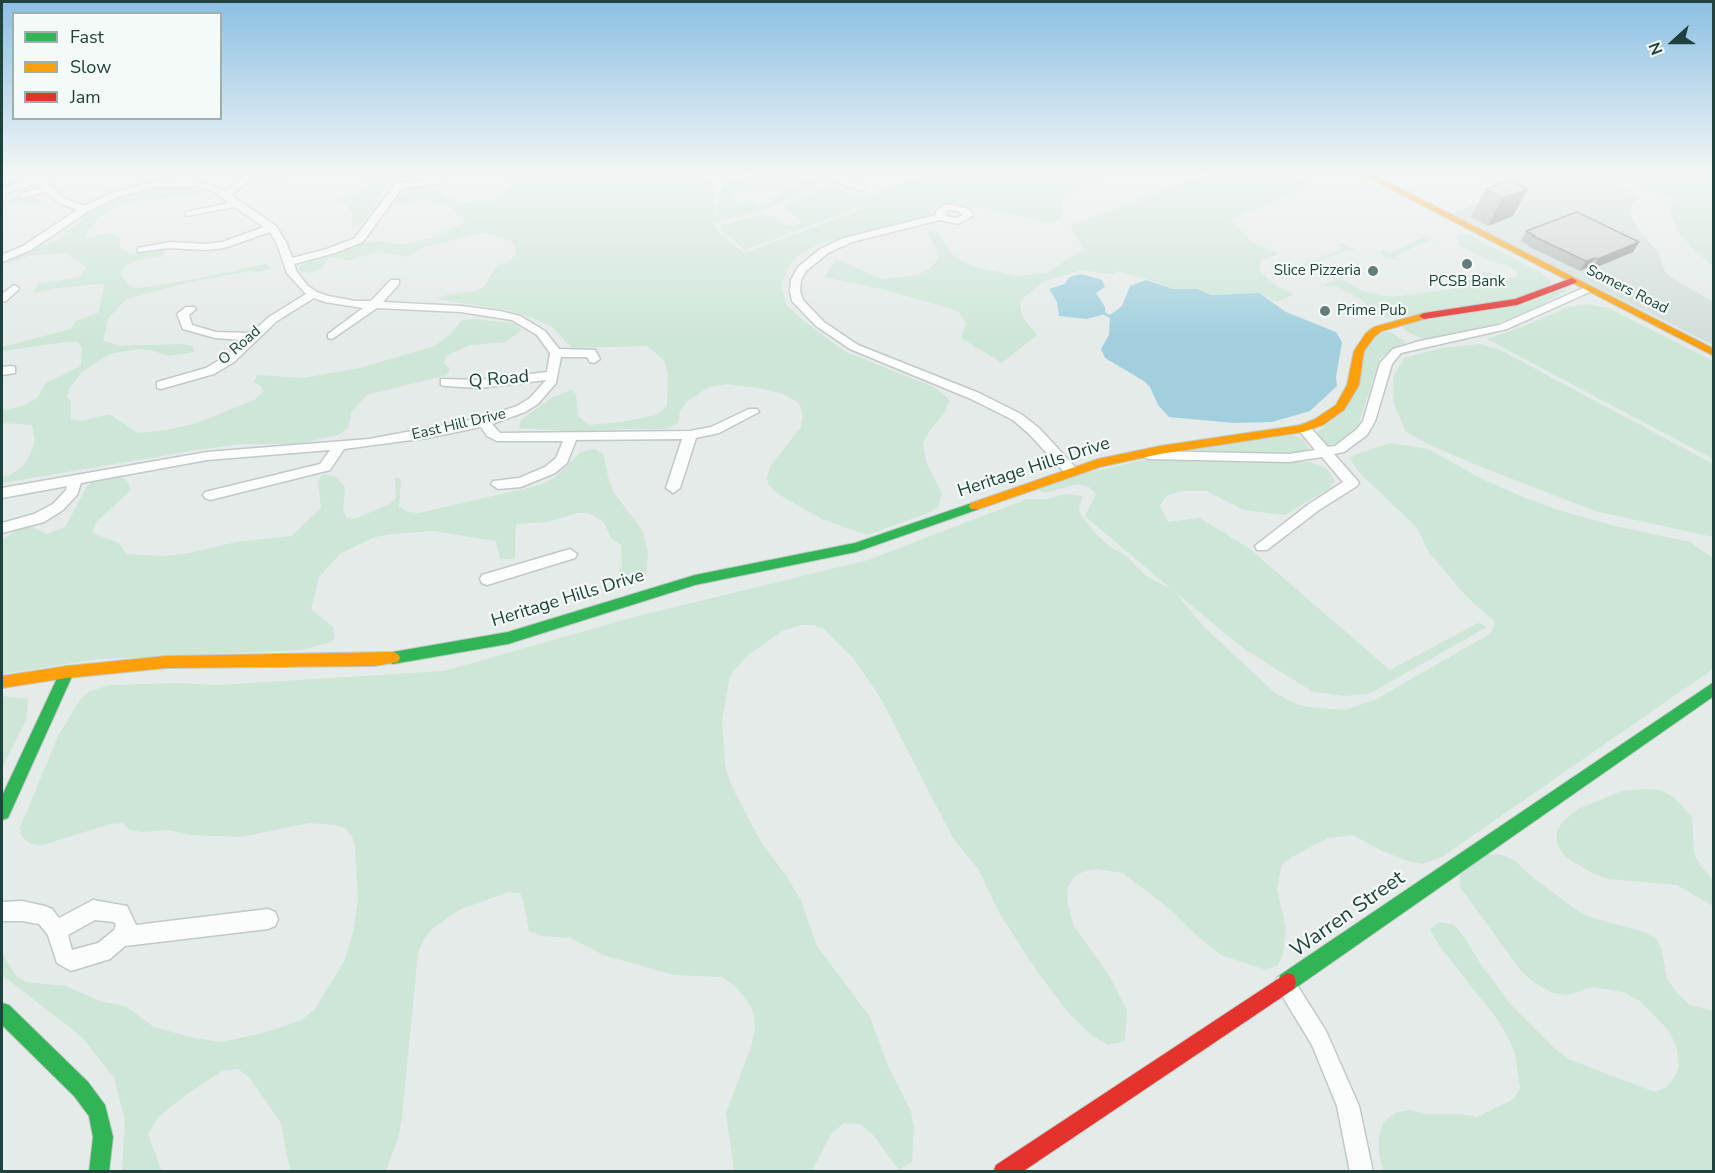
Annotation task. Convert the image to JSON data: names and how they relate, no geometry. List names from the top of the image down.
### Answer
{
  "streets": {
    "street": [
      "Somers Road",
      "O Road",
      "Q Road",
      "East Hill Drive",
      "Heritage Hills Drive",
      "Warren Street"
    ]
  },
  "crossings": [
    ["Somers Road", "Heritage Hills Drive"],
    ["Q Road", "East Hill Drive"]
  ],
  "places": ["PCSB Bank", "Slice Pizzeria", "Prime Pub"],
  "legend": ["Fast", "Slow", "Jam"],
  "north": "left"
}
